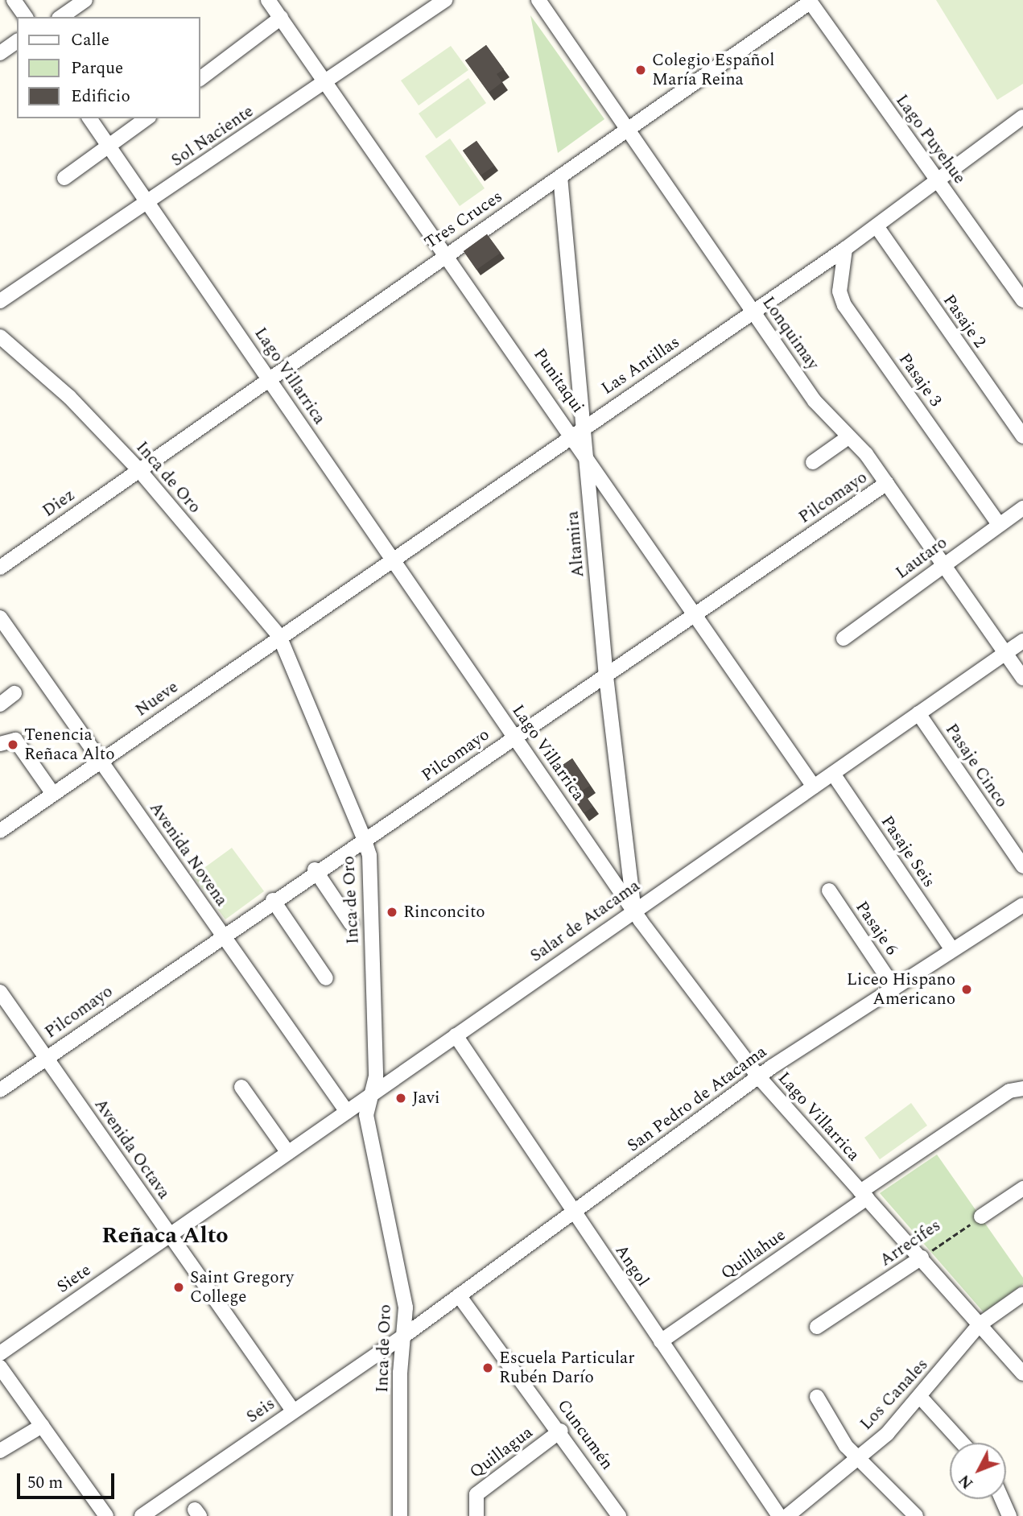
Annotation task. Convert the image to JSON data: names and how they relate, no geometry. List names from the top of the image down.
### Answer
{
  "streets": {
    "street": [
      "Sol Naciente",
      "Lago Puyehue",
      "Tres Cruces",
      "Pasaje 2",
      "Lonquimay",
      "Las Antillas",
      "Lago Villarrica",
      "Pasaje 3",
      "Punitaqui",
      "Inca de Oro",
      "Pilcomayo",
      "Diez",
      "Altamira",
      "Lautaro",
      "Nueve",
      "Pasaje Cinco",
      "Pasaje Seis",
      "Avenida Novena",
      "Salar de Atacama",
      "Pasaje 6",
      "San Pedro de Atacama",
      "Avenida Octava",
      "Arrecifes",
      "Quillahue",
      "Angol",
      "Siete",
      "Los Canales",
      "Seis",
      "Cuncumén",
      "Quillagua"
    ]
  },
  "crossings": [
    ["Sol Naciente", "Lago Villarrica"],
    ["Sol Naciente", "Punitaqui"],
    ["Lago Puyehue", "Tres Cruces"],
    ["Lago Puyehue", "Las Antillas"],
    ["Tres Cruces", "Lonquimay"],
    ["Tres Cruces", "Lago Villarrica"],
    ["Tres Cruces", "Punitaqui"],
    ["Tres Cruces", "Inca de Oro"],
    ["Tres Cruces", "Diez"],
    ["Pasaje 2", "Las Antillas"],
    ["Lonquimay", "Las Antillas"],
    ["Lonquimay", "Pilcomayo"],
    ["Lonquimay", "Lautaro"],
    ["Lonquimay", "Salar de Atacama"],
    ["Las Antillas", "Lago Villarrica"],
    ["Las Antillas", "Pasaje 3"],
    ["Las Antillas", "Punitaqui"],
    ["Las Antillas", "Inca de Oro"],
    ["Las Antillas", "Nueve"],
    ["Lago Villarrica", "Pilcomayo"],
    ["Lago Villarrica", "Altamira"],
    ["Lago Villarrica", "Salar de Atacama"],
    ["Lago Villarrica", "San Pedro de Atacama"],
    ["Lago Villarrica", "Arrecifes"],
    ["Lago Villarrica", "Quillahue"],
    ["Lago Villarrica", "Los Canales"],
    ["Pasaje 3", "Lautaro"],
    ["Punitaqui", "Pilcomayo"],
    ["Punitaqui", "Altamira"],
    ["Punitaqui", "Salar de Atacama"],
    ["Inca de Oro", "Pilcomayo"],
    ["Inca de Oro", "Diez"],
    ["Inca de Oro", "Nueve"],
    ["Inca de Oro", "Salar de Atacama"],
    ["Inca de Oro", "San Pedro de Atacama"],
    ["Inca de Oro", "Seis"],
    ["Pilcomayo", "Altamira"],
    ["Pilcomayo", "Avenida Novena"],
    ["Pilcomayo", "Avenida Octava"],
    ["Altamira", "Salar de Atacama"],
    ["Nueve", "Avenida Novena"],
    ["Pasaje Cinco", "Salar de Atacama"],
    ["Pasaje Seis", "Salar de Atacama"],
    ["Pasaje Seis", "San Pedro de Atacama"],
    ["Avenida Novena", "Salar de Atacama"],
    ["Salar de Atacama", "Avenida Octava"],
    ["Salar de Atacama", "Angol"],
    ["Salar de Atacama", "Siete"],
    ["Pasaje 6", "San Pedro de Atacama"],
    ["San Pedro de Atacama", "Angol"],
    ["San Pedro de Atacama", "Seis"],
    ["San Pedro de Atacama", "Cuncumén"],
    ["Avenida Octava", "Siete"],
    ["Avenida Octava", "Seis"],
    ["Quillahue", "Angol"],
    ["Cuncumén", "Quillagua"]
  ],
  "districts": ["Reñaca Alto"],
  "places": [
    "Colegio Español María Reina",
    "Tenencia Reñaca Alto",
    "Rinconcito",
    "Liceo Hispano Americano",
    "Javi",
    "Saint Gregory College",
    "Escuela Particular Rubén Darío"
  ],
  "legend": ["Calle", "Parque", "Edificio"],
  "scale_bar": "50 m",
  "north": "bottom left"
}
